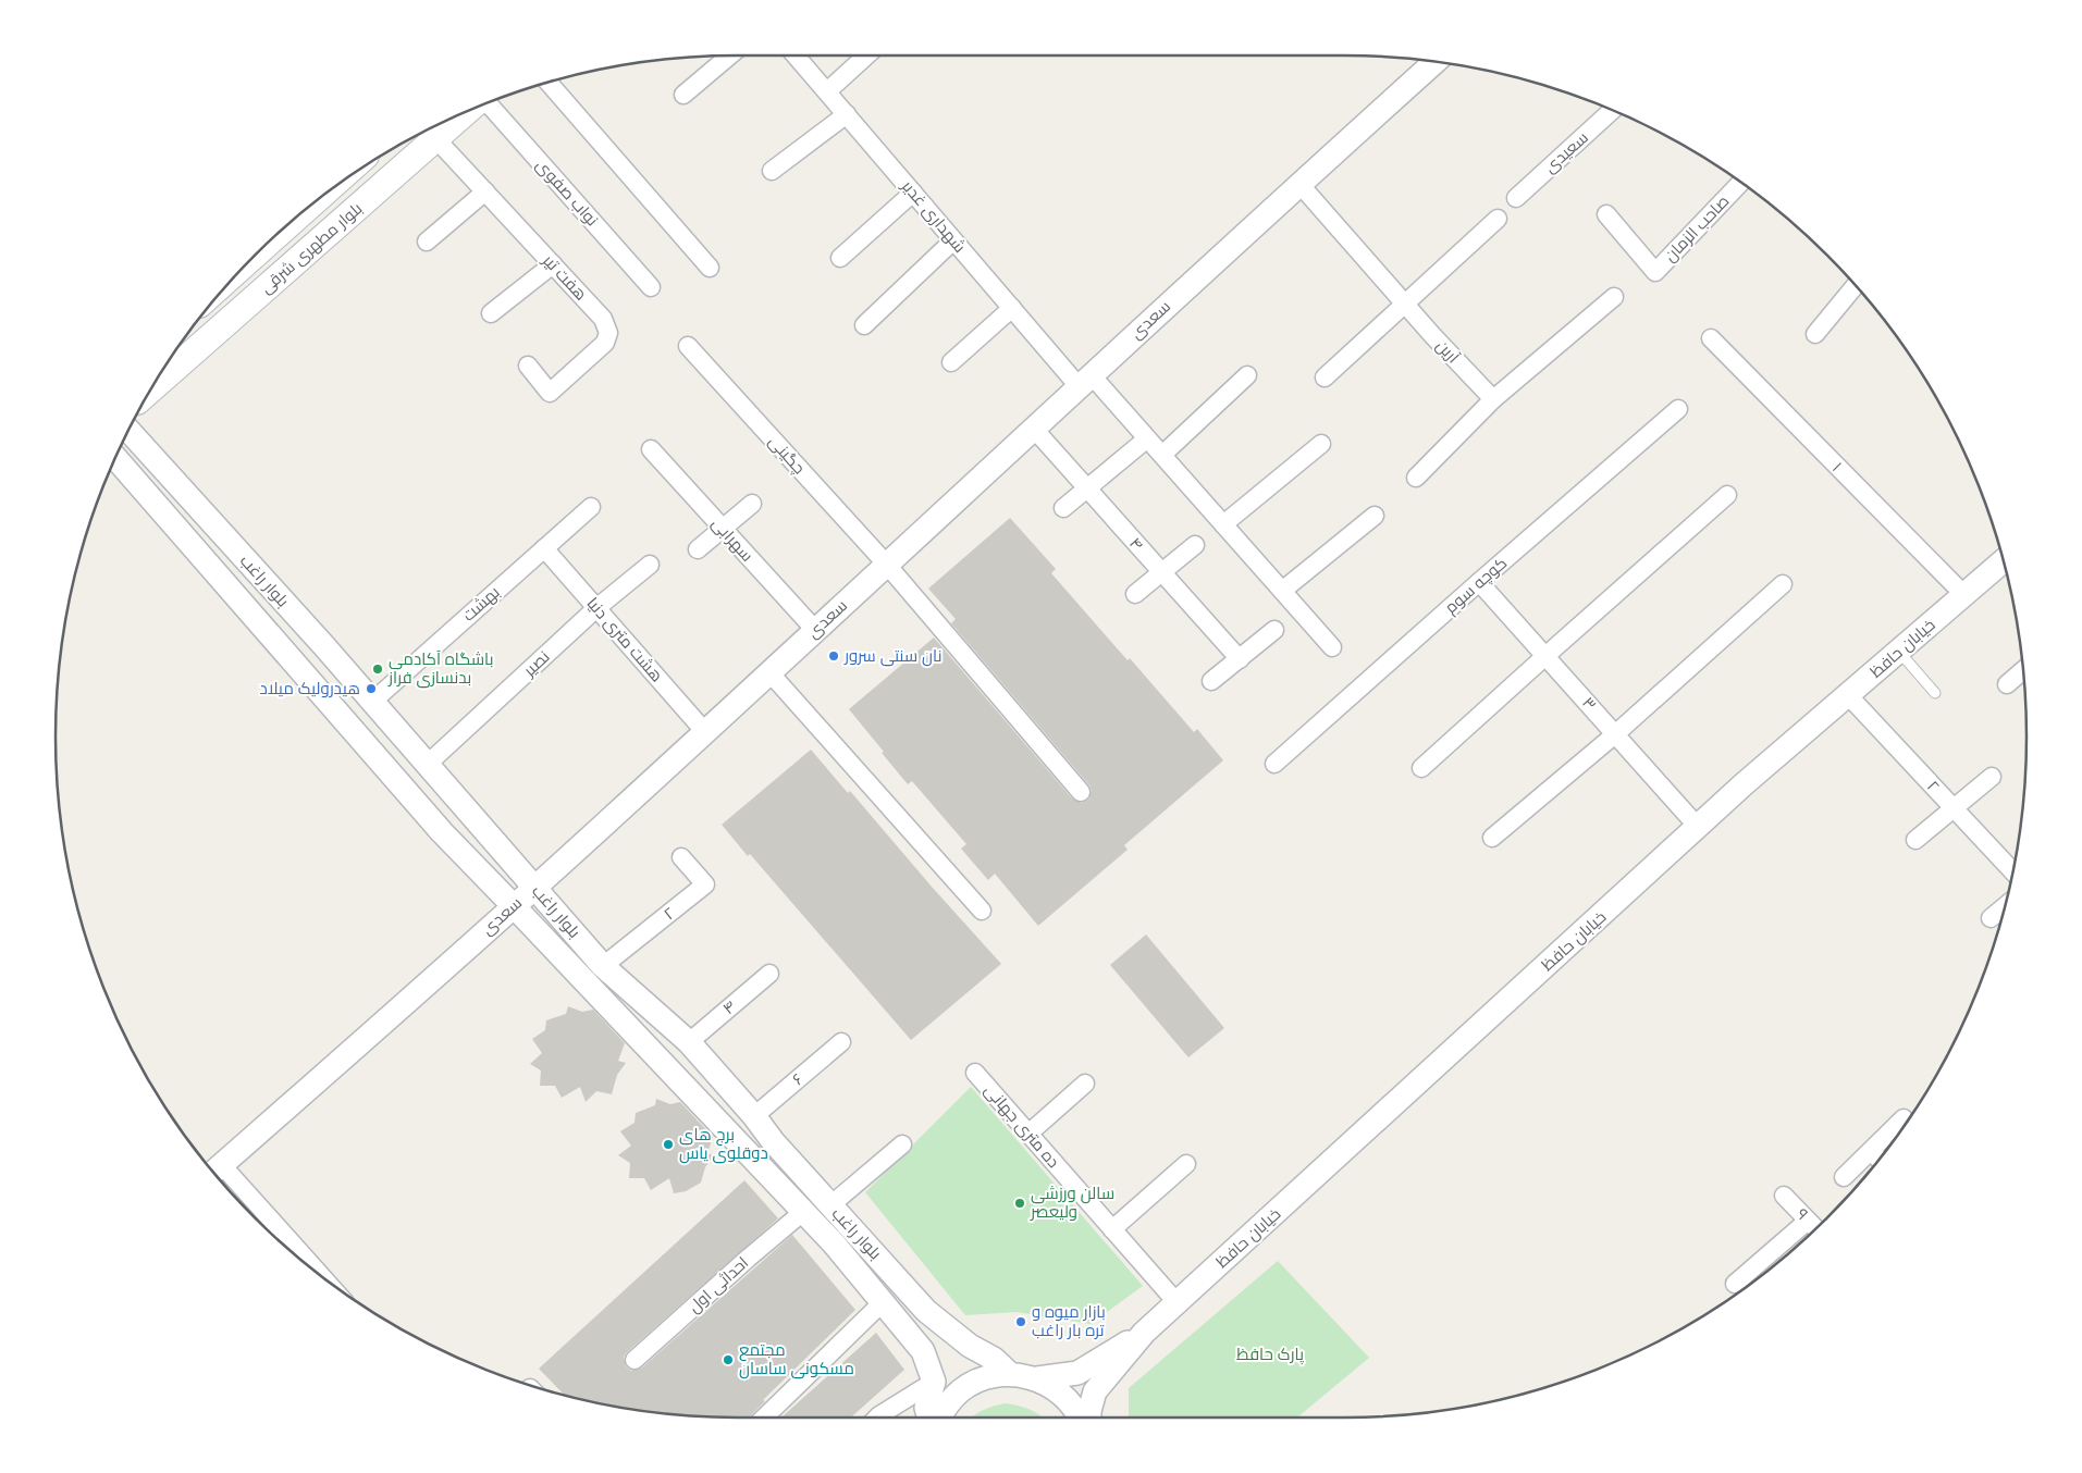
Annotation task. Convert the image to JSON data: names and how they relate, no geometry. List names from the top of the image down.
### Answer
{
  "streets": {
    "main road": ["بلوار مطهری شرقی"],
    "street": [
      "سعیدی",
      "نواب صفوی",
      "شهداری غدیر",
      "صاحب الزمان",
      "هفت تیر",
      "سعدی",
      "آرین",
      "چگینی",
      "۱",
      "سهرابی",
      "۴",
      "بلوار راغب",
      "کوچه سوم",
      "بهشت",
      "هشت متری دنیا",
      "خیابان حافظ",
      "نصیر",
      "۳",
      "۲",
      "۶",
      "ده متری جهانی",
      "۹",
      "احداثی اول"
    ]
  },
  "crossings": [
    ["شهداری غدیر", "سعدی"],
    ["بلوار مطهری شرقی", "هفت تیر"],
    ["سعدی", "آرین"],
    ["سعدی", "چگینی"],
    ["سعدی", "سهرابی"],
    ["سعدی", "۴"],
    ["سعدی", "بلوار راغب"],
    ["سعدی", "هشت متری دنیا"],
    ["۱", "خیابان حافظ"],
    ["۴", "بلوار راغب"],
    ["بلوار راغب", "بهشت"],
    ["بلوار راغب", "نصیر"],
    ["بلوار راغب", "۲"],
    ["بلوار راغب", "۶"],
    ["بلوار راغب", "احداثی اول"],
    ["کوچه سوم", "۳"],
    ["بهشت", "هشت متری دنیا"],
    ["هشت متری دنیا", "نصیر"],
    ["خیابان حافظ", "۳"],
    ["خیابان حافظ", "۲"],
    ["خیابان حافظ", "ده متری جهانی"]
  ],
  "parks": ["پارک حافظ"],
  "places": [
    "نان سنتی سرور",
    "باشگاه آکادمی بدنسازی فراز",
    "هیدرولیک میلاد",
    "برج های دوقلوی یاس",
    "سالن ورزشی ولیعصر",
    "بازار میوه و تره بار راغب",
    "مجتمع مسکونی ساسان"
  ]
}
